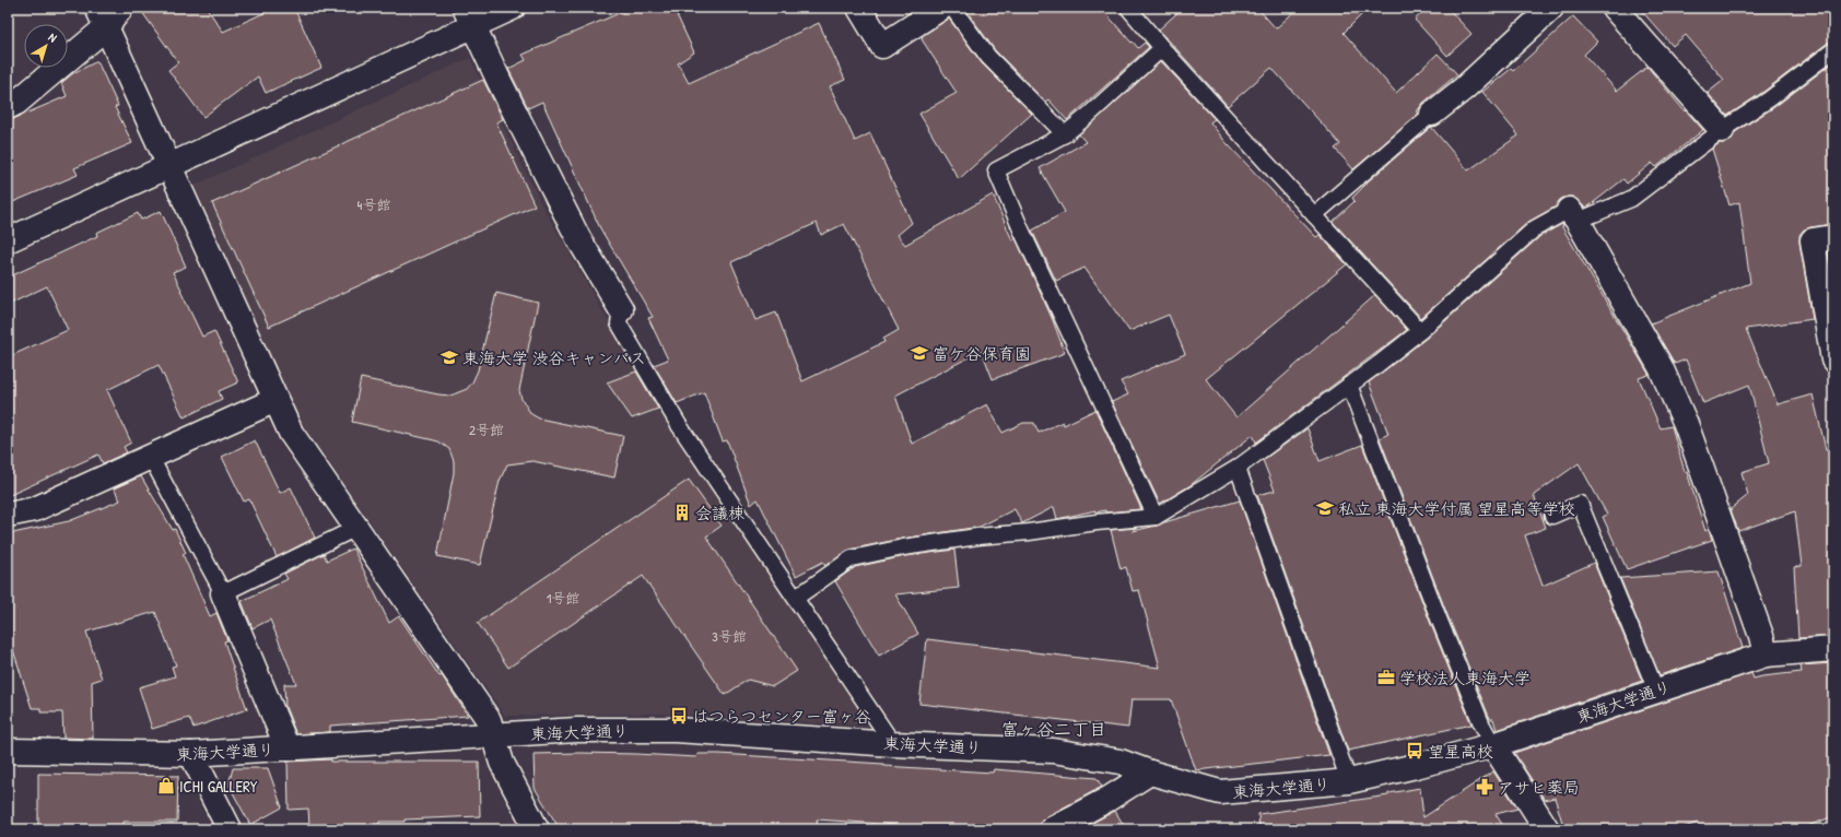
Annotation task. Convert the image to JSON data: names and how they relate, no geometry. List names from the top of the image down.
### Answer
{
  "streets": {
    "street": ["東海大学通り"]
  },
  "districts": ["富ヶ谷二丁目"],
  "places": {
    "school or university": ["富ケ谷保育園", "東海大学 渋谷キャンパス", "私立 東海大学付属 望星高等学校"],
    "building": ["会議棟"],
    "office": ["学校法人東海大学"],
    "bus stop": ["はつらつセンター富ヶ谷", "望星高校"],
    "shop": ["ICHI GALLERY"],
    "pharmacy": ["アサヒ薬局"]
  },
  "house_numbers": [
    "4号館",
    "2号館",
    "1号館",
    "3号館"
  ],
  "north": "top right"
}
